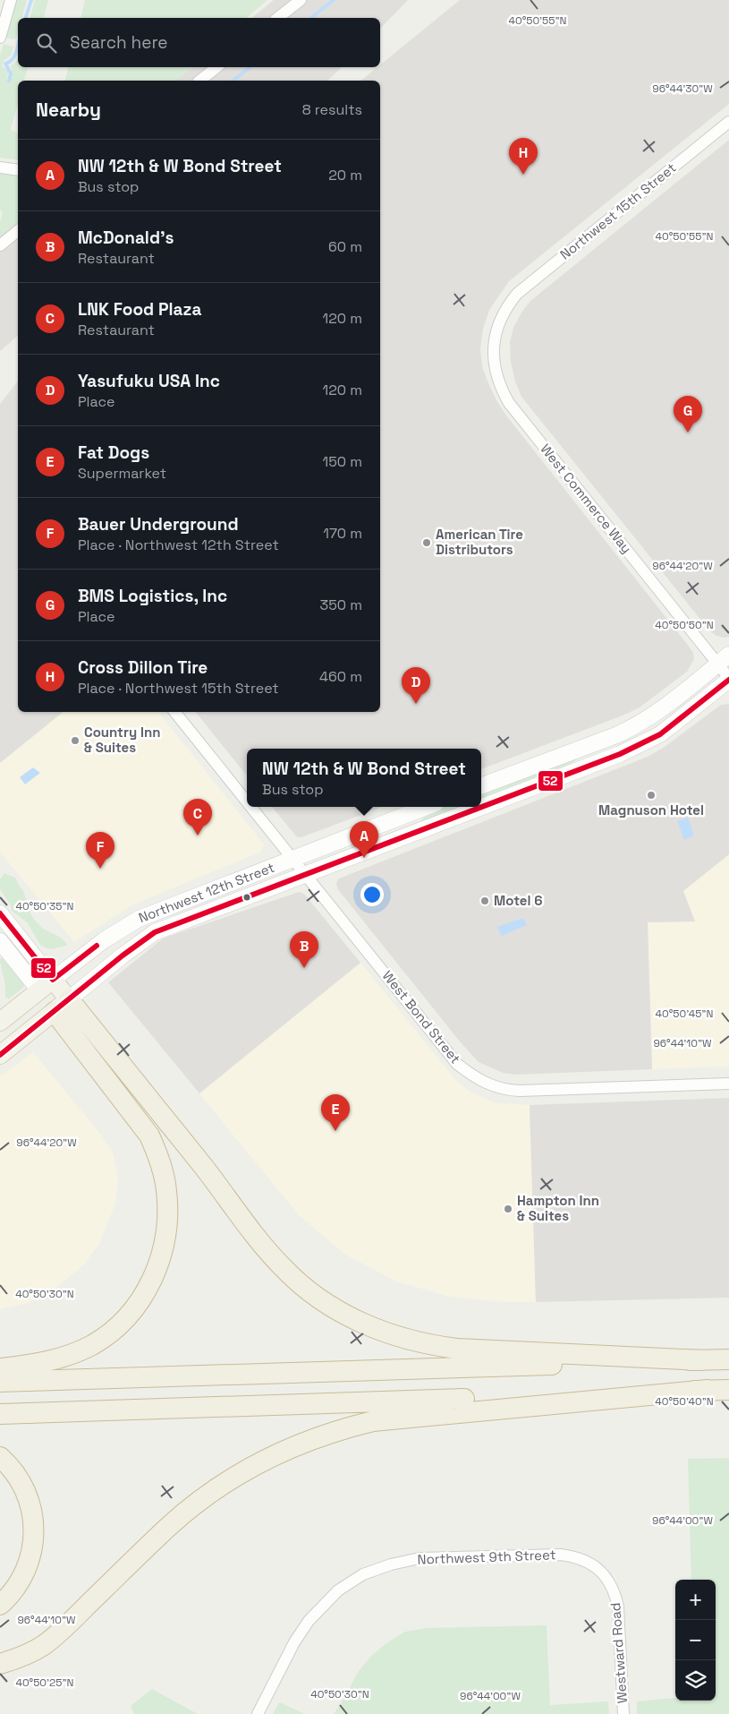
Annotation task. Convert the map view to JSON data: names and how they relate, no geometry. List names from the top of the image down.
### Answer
{
  "streets": {
    "main road": ["Northwest 12th Street"],
    "street": [
      "Northwest 15th Street",
      "West Commerce Way",
      "West Bond Street",
      "Northwest 9th Street",
      "Westward Road"
    ]
  },
  "crossings": [
    ["Northwest 15th Street", "West Commerce Way"],
    ["West Commerce Way", "Northwest 12th Street"],
    ["Northwest 12th Street", "West Bond Street"],
    ["Northwest 9th Street", "Westward Road"]
  ],
  "places": [
    "American Tire Distributors",
    "Country Inn & Suites",
    "Magnuson Hotel",
    "Motel 6",
    "Hampton Inn & Suites"
  ],
  "lines": ["transit line 52"],
  "page": {
    "search": "Search here",
    "heading": ["Nearby", "8 results"],
    "pins": [
      "H",
      "G",
      "D",
      "C",
      "A",
      "F",
      "B",
      "E"
    ],
    "list": [
      {
        "mark": "A",
        "name": "NW 12th & W Bond Street",
        "note": "Bus stop",
        "value": "20 m"
      },
      {
        "mark": "B",
        "name": "McDonald's",
        "note": "Restaurant",
        "value": "60 m"
      },
      {
        "mark": "C",
        "name": "LNK Food Plaza",
        "note": "Restaurant",
        "value": "120 m"
      },
      {
        "mark": "D",
        "name": "Yasufuku USA Inc",
        "note": "Place",
        "value": "120 m"
      },
      {
        "mark": "E",
        "name": "Fat Dogs",
        "note": "Supermarket",
        "value": "150 m"
      },
      {
        "mark": "F",
        "name": "Bauer Underground",
        "note": "Place · Northwest 12th Street",
        "value": "170 m"
      },
      {
        "mark": "G",
        "name": "BMS Logistics, Inc",
        "note": "Place",
        "value": "350 m"
      },
      {
        "mark": "H",
        "name": "Cross Dillon Tire",
        "note": "Place · Northwest 15th Street",
        "value": "460 m"
      }
    ],
    "popup": ["NW 12th & W Bond Street", "Bus stop"],
    "map_buttons": ["+", "−"]
  },
  "coordinates": [
    "40°50'55\"N",
    "96°44'30\"W",
    "96°44'20\"W",
    "40°50'50\"N",
    "40°50'35\"N",
    "40°50'45\"N",
    "96°44'10\"W",
    "40°50'30\"N",
    "40°50'40\"N",
    "96°44'00\"W",
    "40°50'25\"N"
  ]
}
